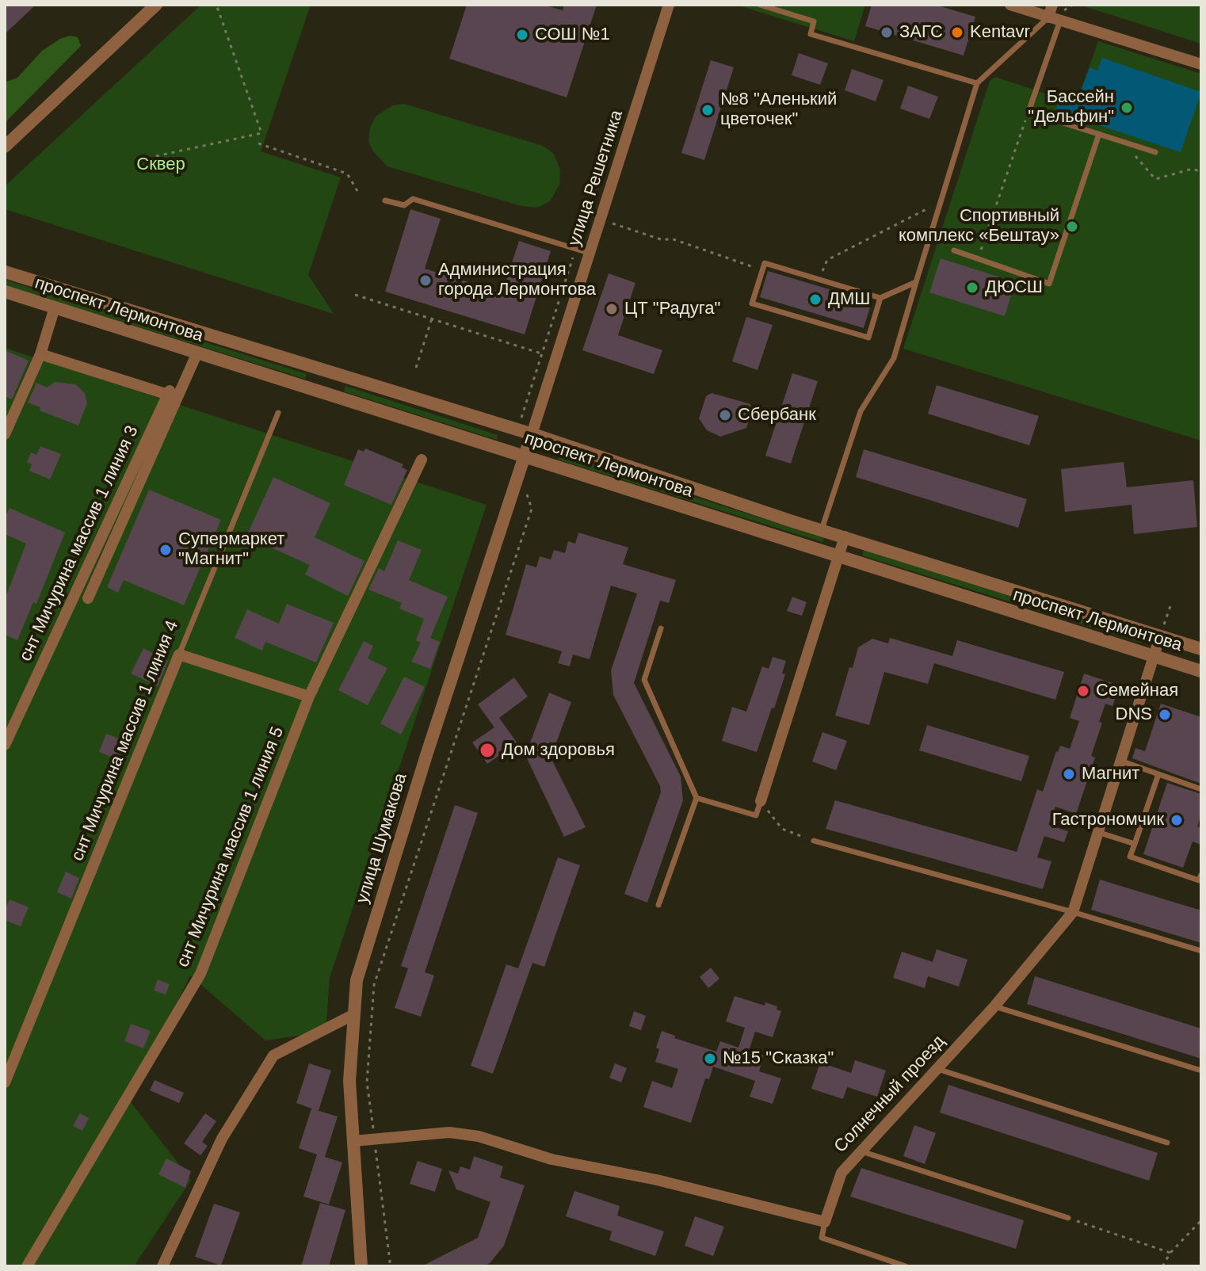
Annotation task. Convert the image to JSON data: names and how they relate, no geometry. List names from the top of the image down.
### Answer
{
  "streets": {
    "street": [
      "улица Решетника",
      "проспект Лермонтова",
      "снт Мичурина массив 1 линия 3",
      "снт Мичурина массив 1 линия 4",
      "улица Шумакова",
      "снт Мичурина массив 1 линия 5",
      "Солнечный проезд"
    ]
  },
  "crossings": [
    ["улица Решетника", "проспект Лермонтова"],
    ["улица Решетника", "улица Шумакова"],
    ["проспект Лермонтова", "улица Шумакова"],
    ["проспект Лермонтова", "Солнечный проезд"]
  ],
  "parks": ["Сквер"],
  "places": [
    "ЗАГС",
    "Kentavr",
    "СОШ №1",
    "Бассейн \"Дельфин\"",
    "№8 \"Аленький цветочек\"",
    "Спортивный комплекс «Бештау»",
    "Администрация города Лермонтова",
    "ДЮСШ",
    "ДМШ",
    "ЦТ \"Радуга\"",
    "Сбербанк",
    "Супермаркет \"Магнит\"",
    "Семейная",
    "DNS",
    "Дом здоровья",
    "Магнит",
    "Гастрономчик",
    "№15 \"Сказка\""
  ]
}
